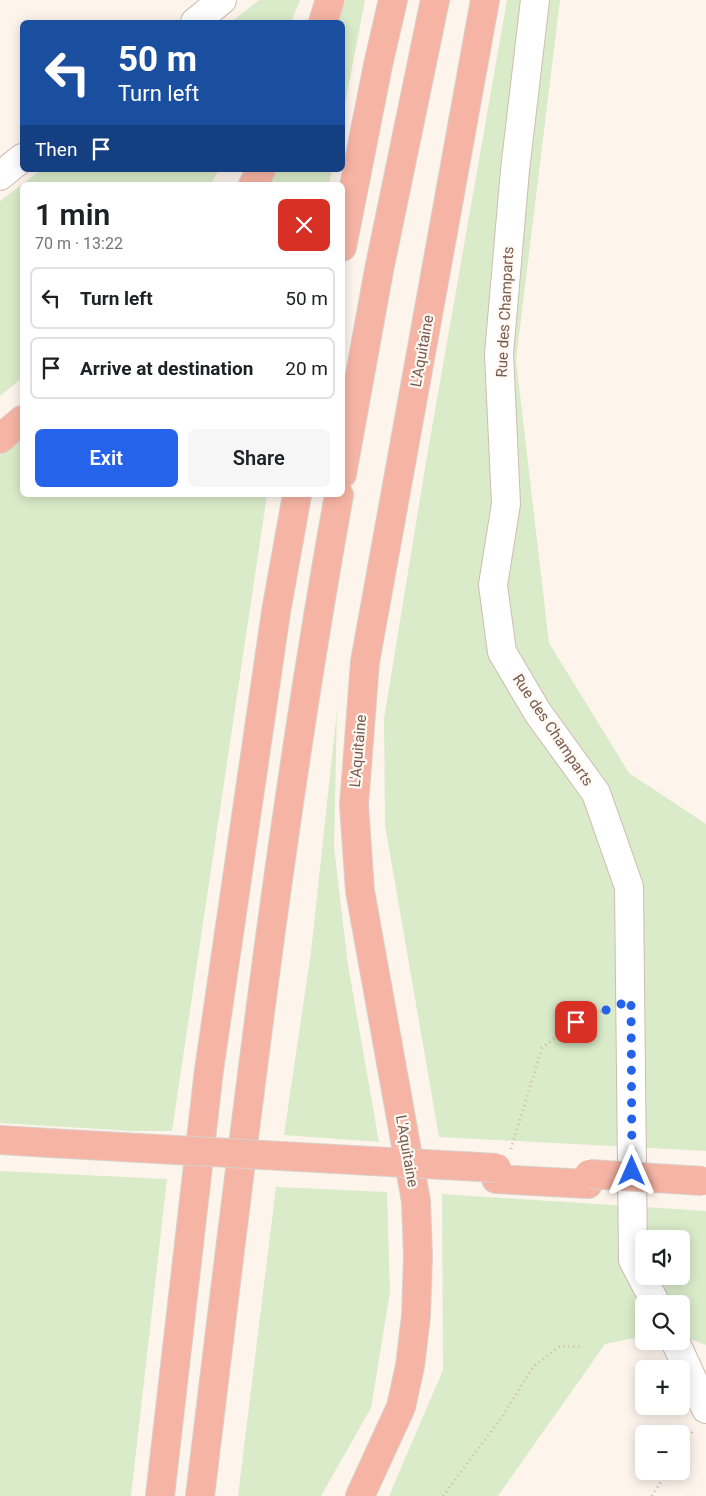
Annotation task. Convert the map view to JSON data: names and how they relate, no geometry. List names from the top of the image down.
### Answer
{
  "streets": {
    "highway": ["L'Aquitaine"],
    "street": ["Rue des Champarts"]
  },
  "page": {
    "turn": ["50 m", "Turn left"],
    "then": "Then",
    "heading": ["1 min", "70 m · 13:22"],
    "list": [
      {
        "name": "Turn left",
        "value": "50 m"
      },
      {
        "name": "Arrive at destination",
        "value": "20 m"
      }
    ],
    "buttons": ["Exit", "Share"],
    "map_buttons": ["+", "−"]
  }
}
